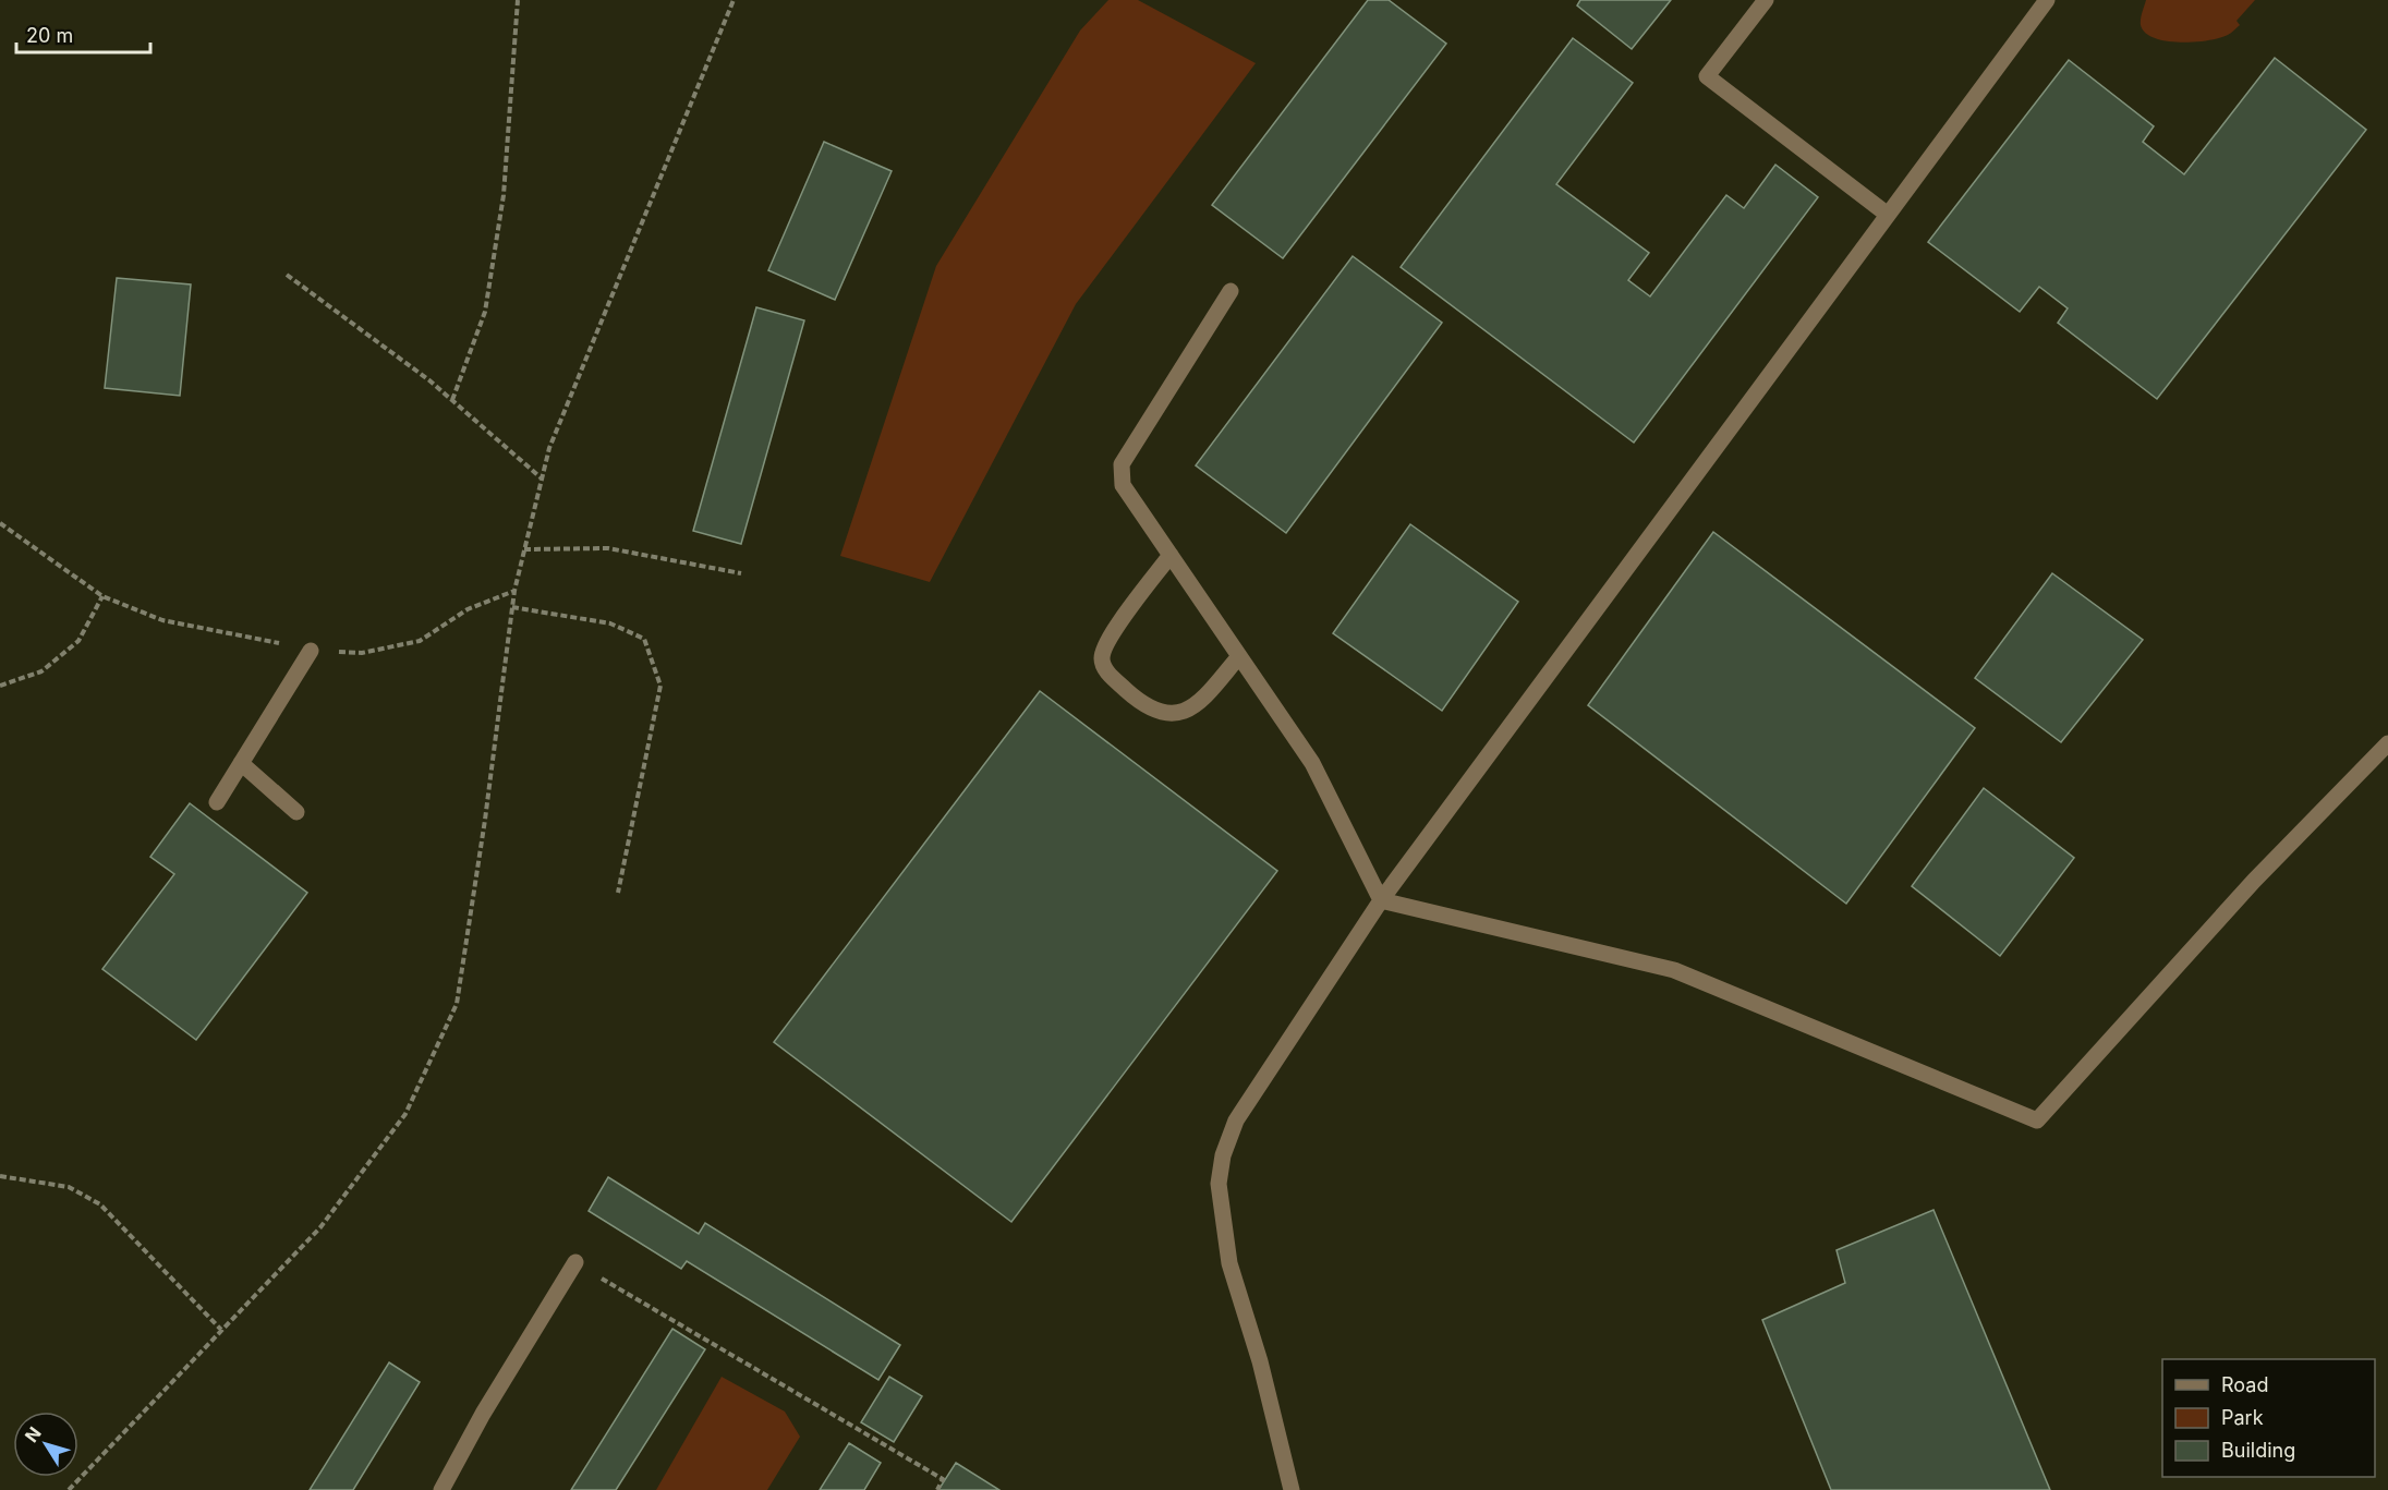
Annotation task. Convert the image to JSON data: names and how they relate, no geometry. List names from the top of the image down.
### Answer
{
  "legend": ["Road", "Park", "Building"],
  "scale_bar": "20 m",
  "north": "top left"
}
